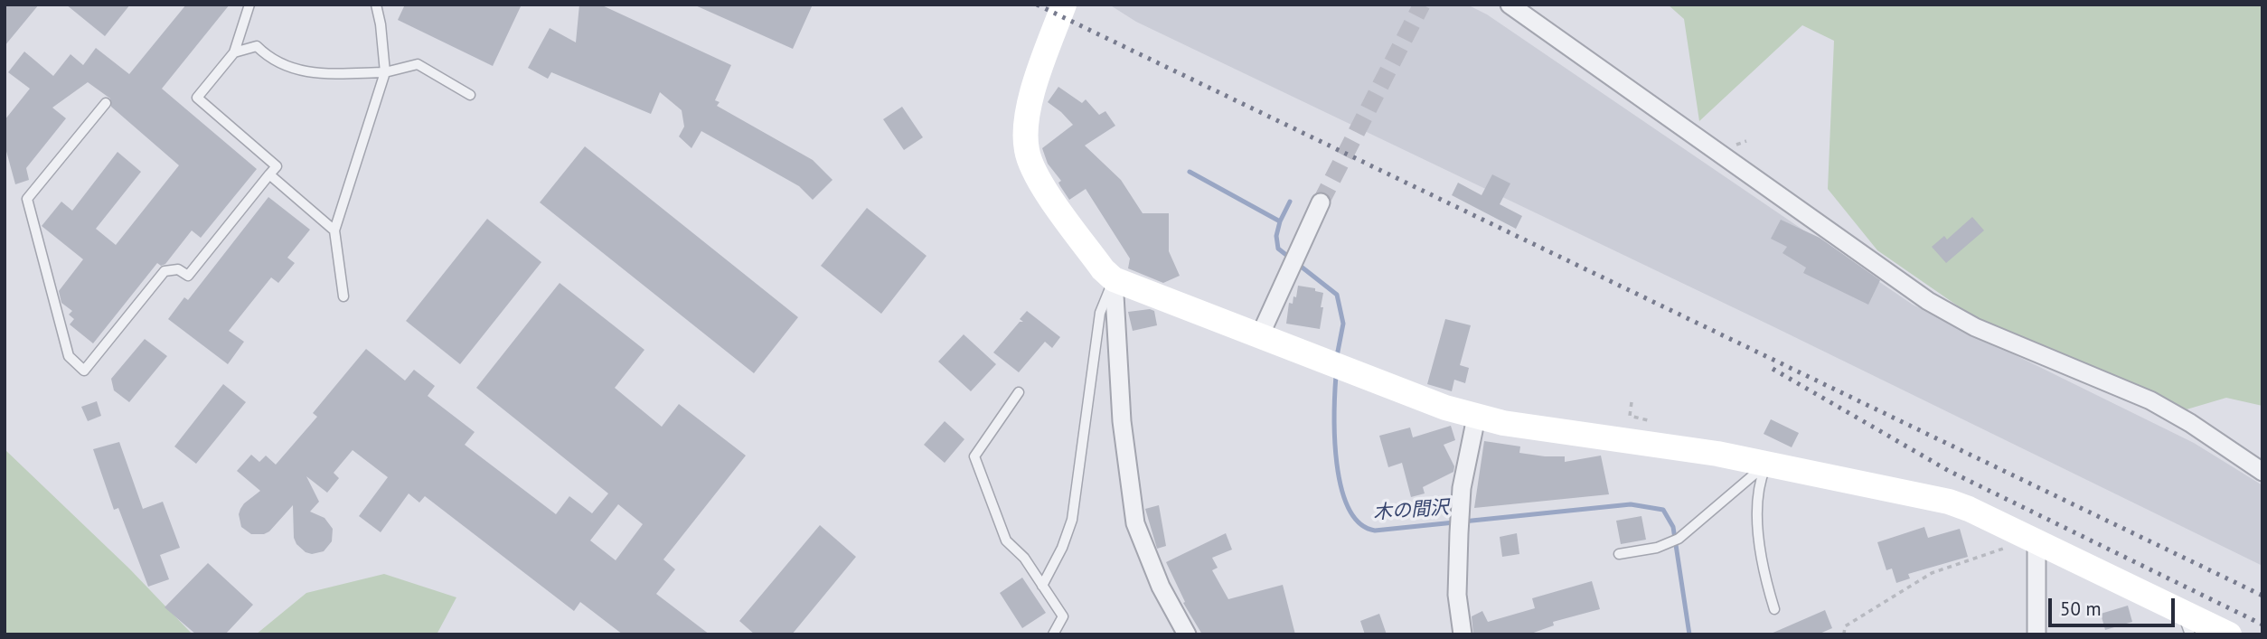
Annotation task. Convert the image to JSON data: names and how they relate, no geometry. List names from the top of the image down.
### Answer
{
  "water": ["木の間沢"],
  "scale_bar": "50 m"
}
